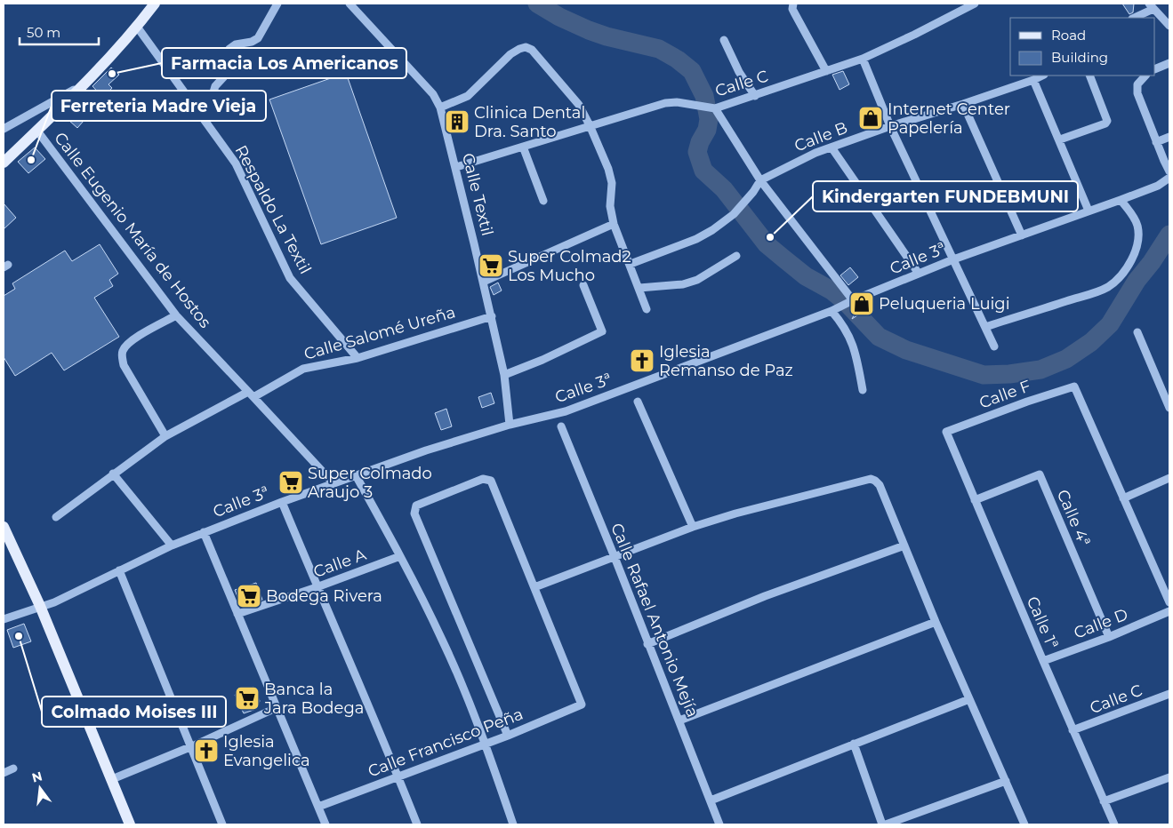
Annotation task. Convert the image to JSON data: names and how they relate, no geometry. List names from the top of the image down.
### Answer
{
  "streets": {
    "street": [
      "Calle C",
      "Calle B",
      "Calle Textil",
      "Respaldo La Textil",
      "Calle Eugenio María de Hostos",
      "Calle 3ª",
      "Calle Salomé Ureña",
      "Calle F",
      "Calle 4ª",
      "Calle A",
      "Calle Rafael Antonio Mejía",
      "Calle 1ª",
      "Calle D",
      "Calle Francisco Peña"
    ]
  },
  "crossings": [
    ["Calle C", "Calle Textil"],
    ["Calle C", "Calle 1ª"],
    ["Calle Textil", "Calle 3ª"],
    ["Calle Textil", "Calle Salomé Ureña"],
    ["Respaldo La Textil", "Calle Salomé Ureña"],
    ["Calle Eugenio María de Hostos", "Calle 3ª"],
    ["Calle Eugenio María de Hostos", "Calle Salomé Ureña"],
    ["Calle F", "Calle 1ª"],
    ["Calle 4ª", "Calle 1ª"],
    ["Calle 4ª", "Calle D"],
    ["Calle 1ª", "Calle D"]
  ],
  "places": {
    "other": [
      "Farmacia Los Americanos",
      "Ferreteria Madre Vieja",
      "Kindergarten FUNDEBMUNI",
      "Colmado Moises III"
    ],
    "shop": ["Internet Center Papelería", "Peluqueria Luigi"],
    "building": ["Clinica Dental Dra. Santo"],
    "supermarket": [
      "Super Colmad2 Los Mucho",
      "Super Colmado Araujo 3",
      "Bodega Rivera",
      "Banca la Jara Bodega"
    ],
    "church": ["Iglesia Remanso de Paz", "Iglesia Evangelica"]
  },
  "legend": ["Road", "Building"],
  "scale_bar": "50 m",
  "north": "top"
}
